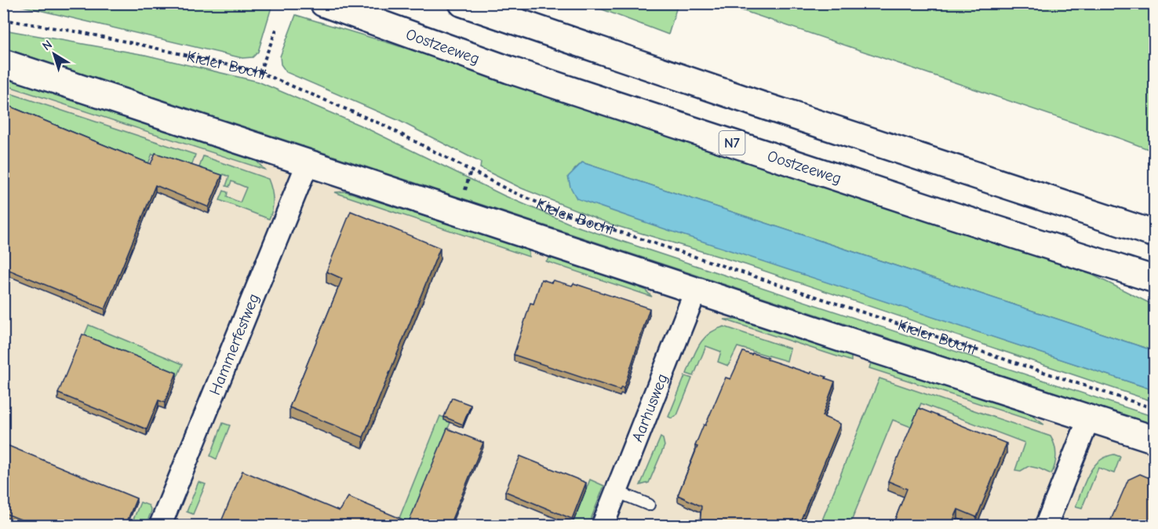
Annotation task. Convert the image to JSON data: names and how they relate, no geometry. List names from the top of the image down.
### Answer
{
  "streets": {
    "main road": ["Oostzeeweg", "Kieler Bocht", "N7"],
    "street": ["Hammerfestweg", "Aarhusweg"]
  },
  "crossings": [
    ["Kieler Bocht", "Hammerfestweg"],
    ["Kieler Bocht", "Aarhusweg"]
  ],
  "north": "top left"
}
